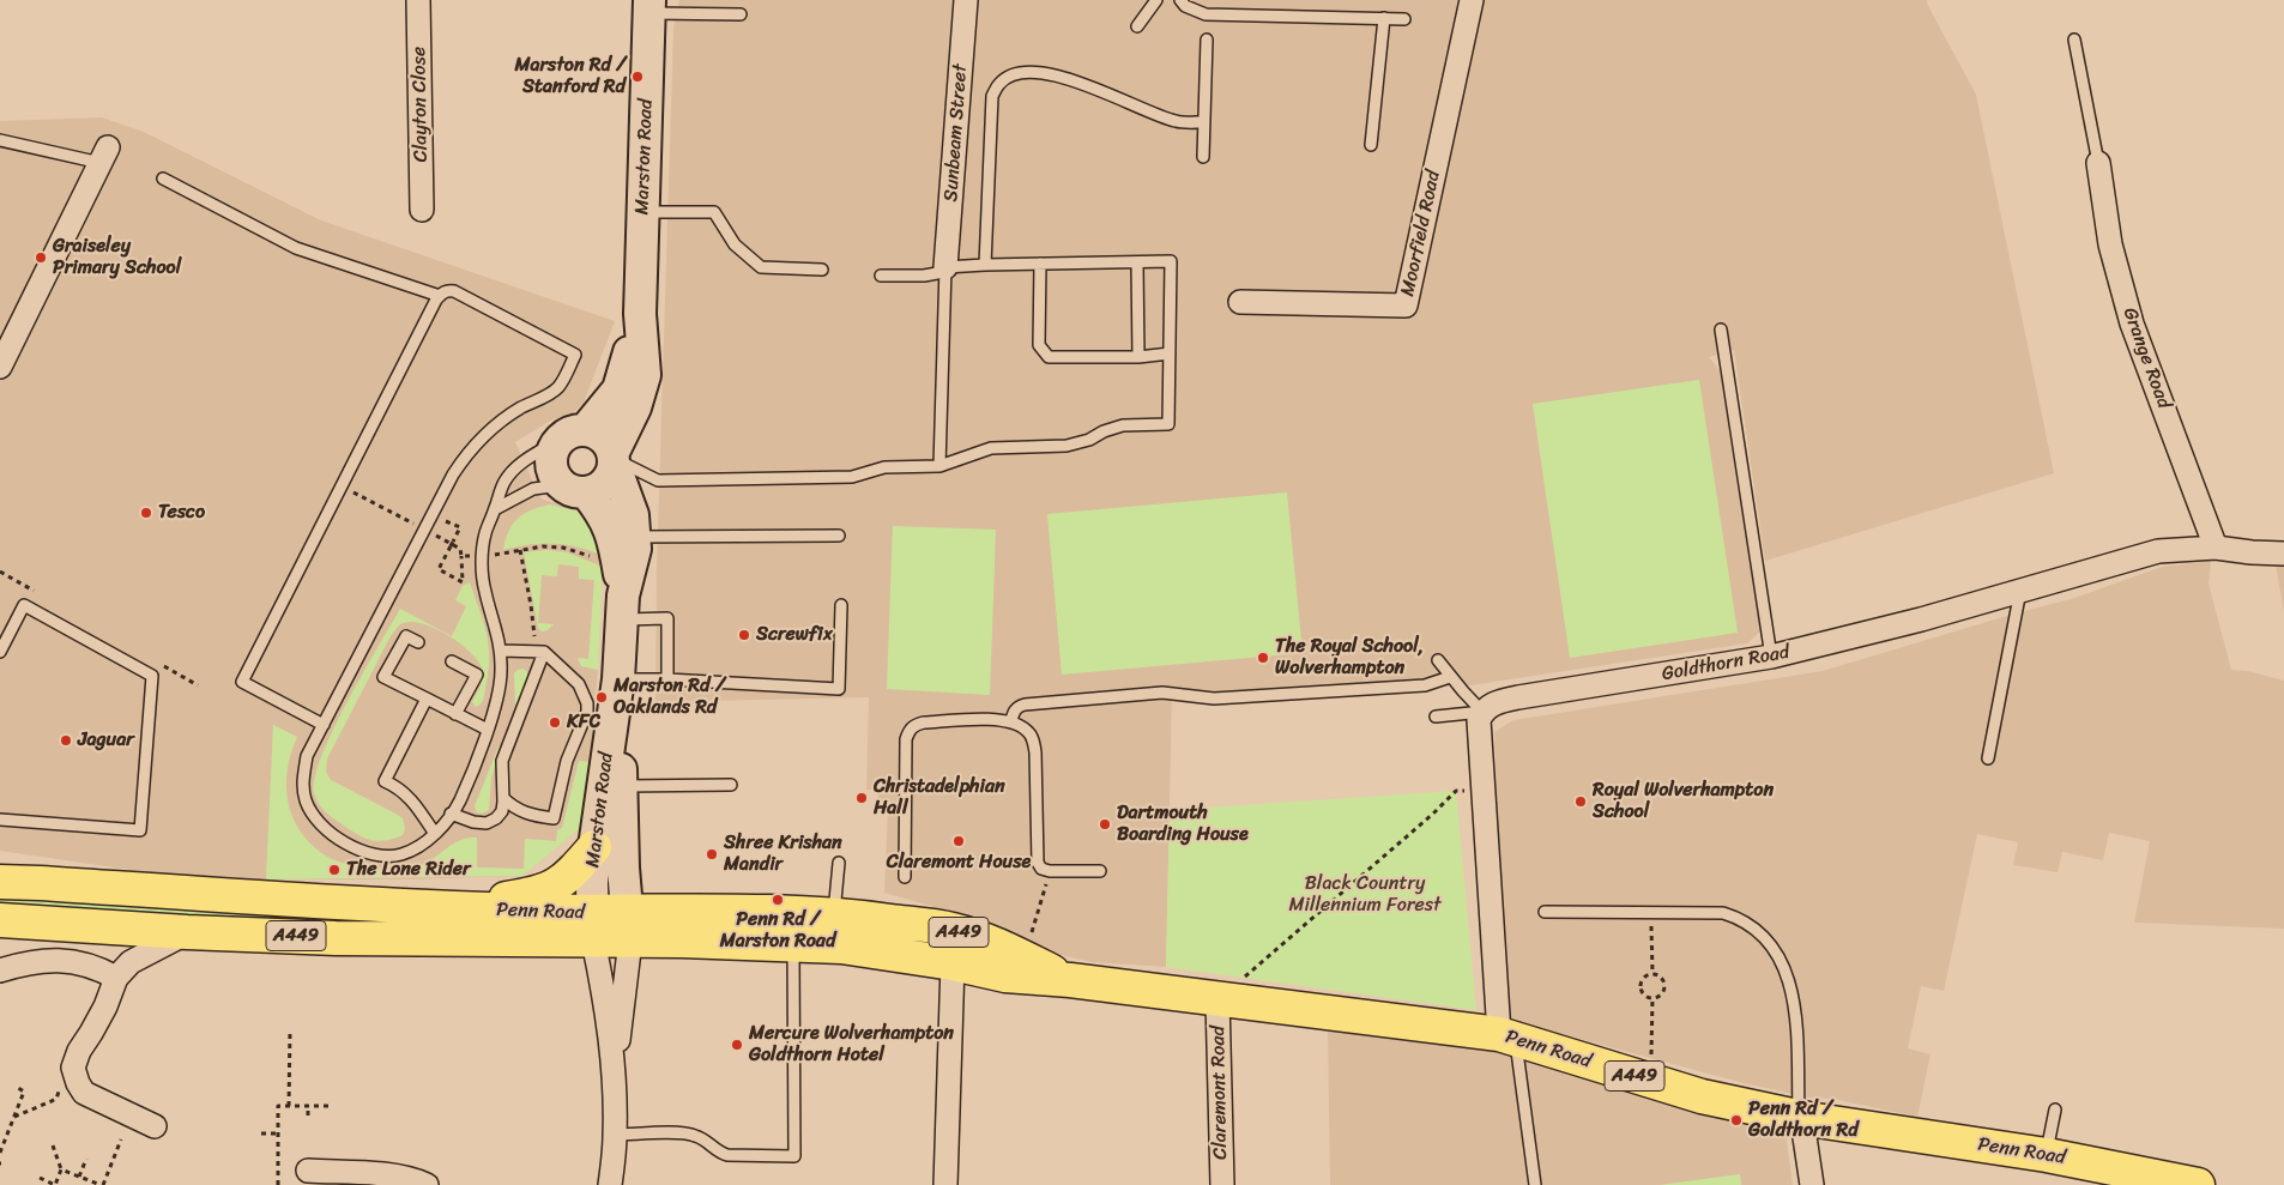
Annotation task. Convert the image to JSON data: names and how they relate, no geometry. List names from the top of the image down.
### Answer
{
  "streets": {
    "highway": ["Penn Road", "A449"],
    "street": [
      "Clayton Close",
      "Sunbeam Street",
      "Marston Road",
      "Moorfield Road",
      "Grange Road",
      "Goldthorn Road",
      "Claremont Road"
    ]
  },
  "crossings": [
    ["Marston Road", "Penn Road"],
    ["Grange Road", "Goldthorn Road"],
    ["Penn Road", "Claremont Road"]
  ],
  "parks": ["Black Country Millennium Forest"],
  "places": [
    "Marston Rd / Stanford Rd",
    "Graiseley Primary School",
    "Tesco",
    "Screwfix",
    "The Royal School, Wolverhampton",
    "Marston Rd / Oaklands Rd",
    "KFC",
    "Jaguar",
    "Christadelphian Hall",
    "Royal Wolverhampton School",
    "Dartmouth Boarding House",
    "Claremont House",
    "Shree Krishan Mandir",
    "The Lone Rider",
    "Penn Rd / Marston Road",
    "Mercure Wolverhampton Goldthorn Hotel",
    "Penn Rd / Goldthorn Rd"
  ]
}
